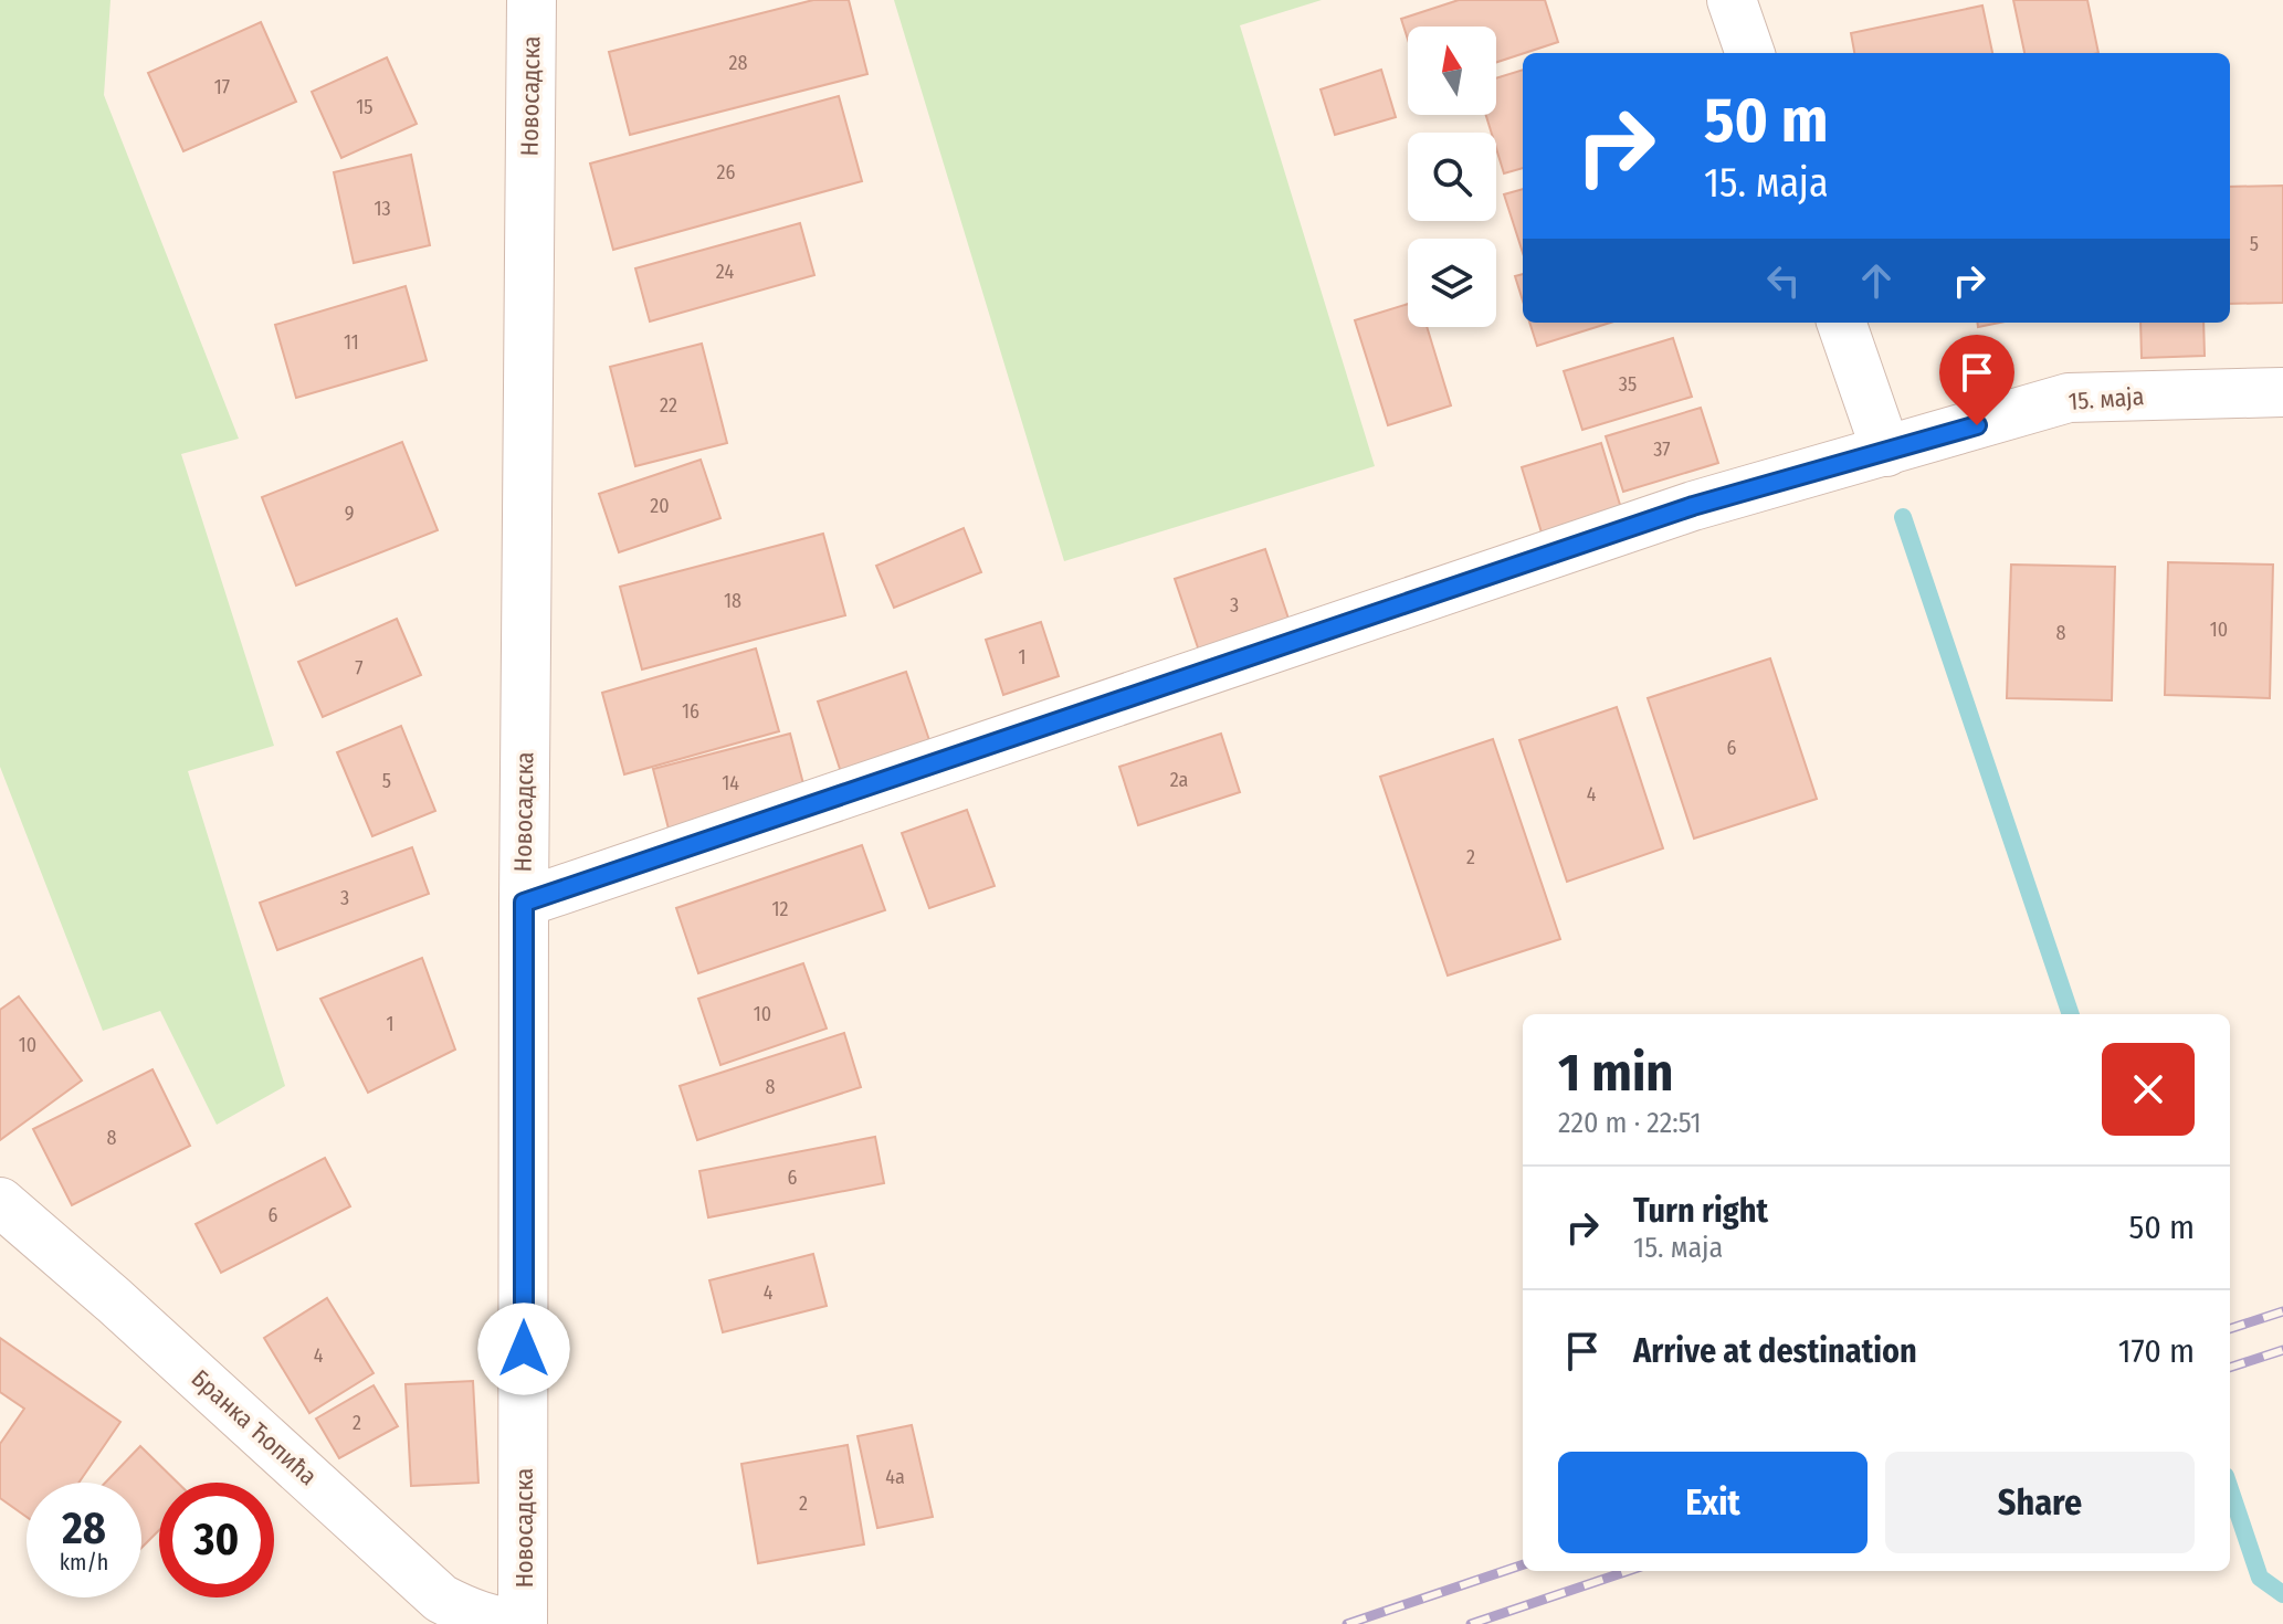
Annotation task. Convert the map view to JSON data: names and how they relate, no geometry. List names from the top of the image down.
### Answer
{
  "streets": {
    "street": ["Новосадска", "15. маја", "Бранка Ћопића"]
  },
  "crossings": [
    ["Новосадска", "15. маја"],
    ["Новосадска", "Бранка Ћопића"]
  ],
  "house_numbers": [
    "28",
    "17",
    "15",
    "26",
    "13",
    "5",
    "24",
    "11",
    "35",
    "22",
    "37",
    "20",
    "9",
    "18",
    "3",
    "10",
    "8",
    "1",
    "7",
    "16",
    "6",
    "2a",
    "5",
    "14",
    "4",
    "2",
    "3",
    "12",
    "10",
    "1",
    "10",
    "8",
    "8",
    "6",
    "6",
    "4",
    "4",
    "2",
    "4a",
    "2"
  ],
  "north": "top",
  "page": {
    "turn": ["50 m", "15. маја"],
    "heading": ["1 min", "220 m · 22:51"],
    "list": [
      {
        "name": "Turn right",
        "note": "15. маја",
        "value": "50 m"
      },
      {
        "name": "Arrive at destination",
        "value": "170 m"
      }
    ],
    "buttons": ["Exit", "Share"],
    "speed": "28 km/h",
    "limit": "30"
  }
}
